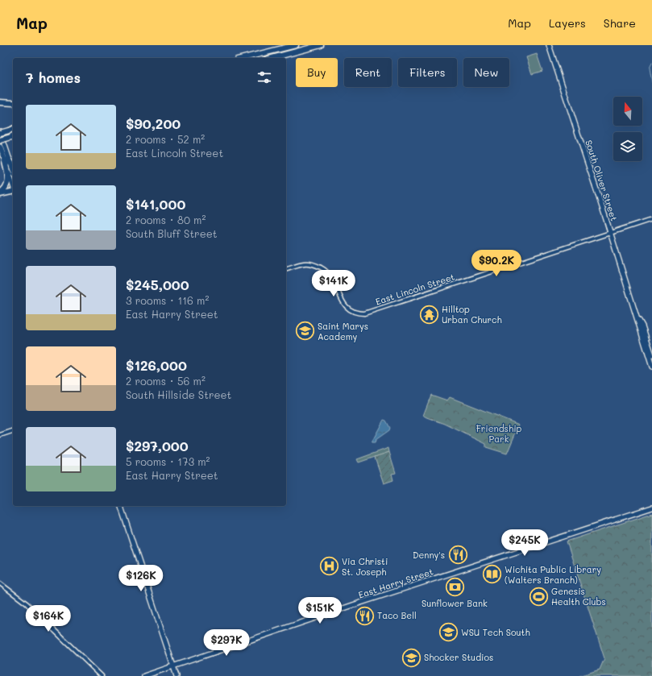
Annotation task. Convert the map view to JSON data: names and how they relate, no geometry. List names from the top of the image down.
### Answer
{
  "streets": {
    "main road": ["South Oliver Street", "East Harry Street"],
    "street": ["East Lincoln Street"]
  },
  "crossings": [
    ["South Oliver Street", "East Lincoln Street"]
  ],
  "parks": ["Friendship Park"],
  "places": {
    "temple": ["Hilltop Urban Church"],
    "school or university": ["Saint Marys Academy", "WSU Tech South", "Shocker Studios"],
    "restaurant": ["Denny's", "Taco Bell"],
    "hospital": ["Via Christi St. Joseph"],
    "library": ["Wichita Public Library (Walters Branch)"],
    "bank": ["Sunflower Bank"],
    "sports": ["Genesis Health Clubs"]
  },
  "north": "top",
  "page": {
    "header": "Map",
    "nav": ["Map", "Layers", "Share"],
    "chip": [
      "Buy",
      "Rent",
      "Filters",
      "New"
    ],
    "heading": "7 homes",
    "list": [
      {
        "name": "$90,200",
        "note": "2 rooms · 52 m² · East Lincoln Street"
      },
      {
        "name": "$141,000",
        "note": "2 rooms · 80 m² · South Bluff Street"
      },
      {
        "name": "$245,000",
        "note": "3 rooms · 116 m² · East Harry Street"
      },
      {
        "name": "$126,000",
        "note": "2 rooms · 56 m² · South Hillside Street"
      },
      {
        "name": "$297,000",
        "note": "5 rooms · 173 m² · East Harry Street"
      }
    ],
    "price": [
      "$90.2K",
      "$141K",
      "$245K",
      "$126K",
      "$151K",
      "$164K",
      "$297K"
    ]
  }
}
